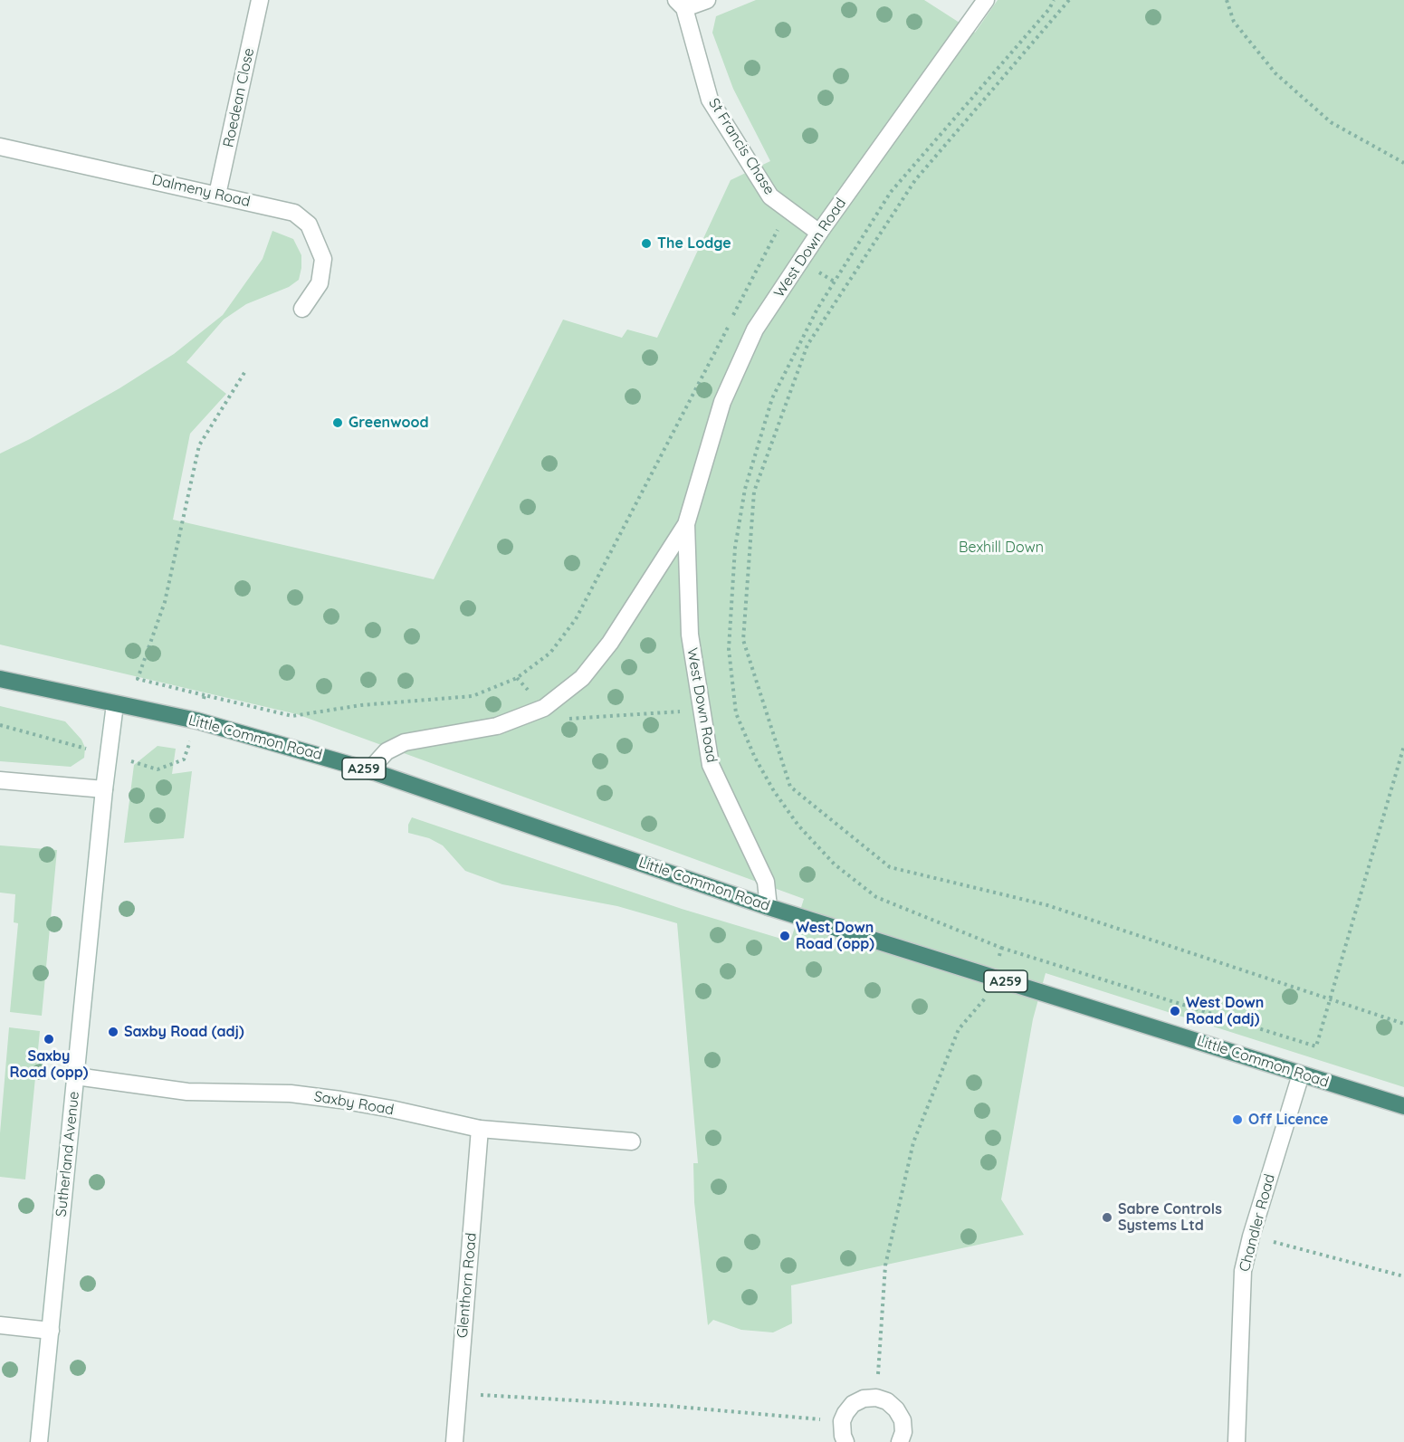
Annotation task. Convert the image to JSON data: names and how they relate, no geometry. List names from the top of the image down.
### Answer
{
  "streets": {
    "highway": ["Little Common Road", "A259"],
    "street": [
      "Roedean Close",
      "St Francis Chase",
      "Dalmeny Road",
      "West Down Road",
      "Saxby Road",
      "Sutherland Avenue",
      "Chandler Road",
      "Glenthorn Road"
    ]
  },
  "crossings": [
    ["Roedean Close", "Dalmeny Road"],
    ["St Francis Chase", "West Down Road"],
    ["West Down Road", "Little Common Road"],
    ["Little Common Road", "Sutherland Avenue"],
    ["Little Common Road", "Chandler Road"],
    ["Saxby Road", "Sutherland Avenue"],
    ["Saxby Road", "Glenthorn Road"]
  ],
  "parks": ["Bexhill Down"],
  "places": [
    "The Lodge",
    "Greenwood",
    "West Down Road (opp)",
    "West Down Road (adj)",
    "Saxby Road (adj)",
    "Saxby Road (opp)",
    "Off Licence",
    "Sabre Controls Systems Ltd"
  ]
}
